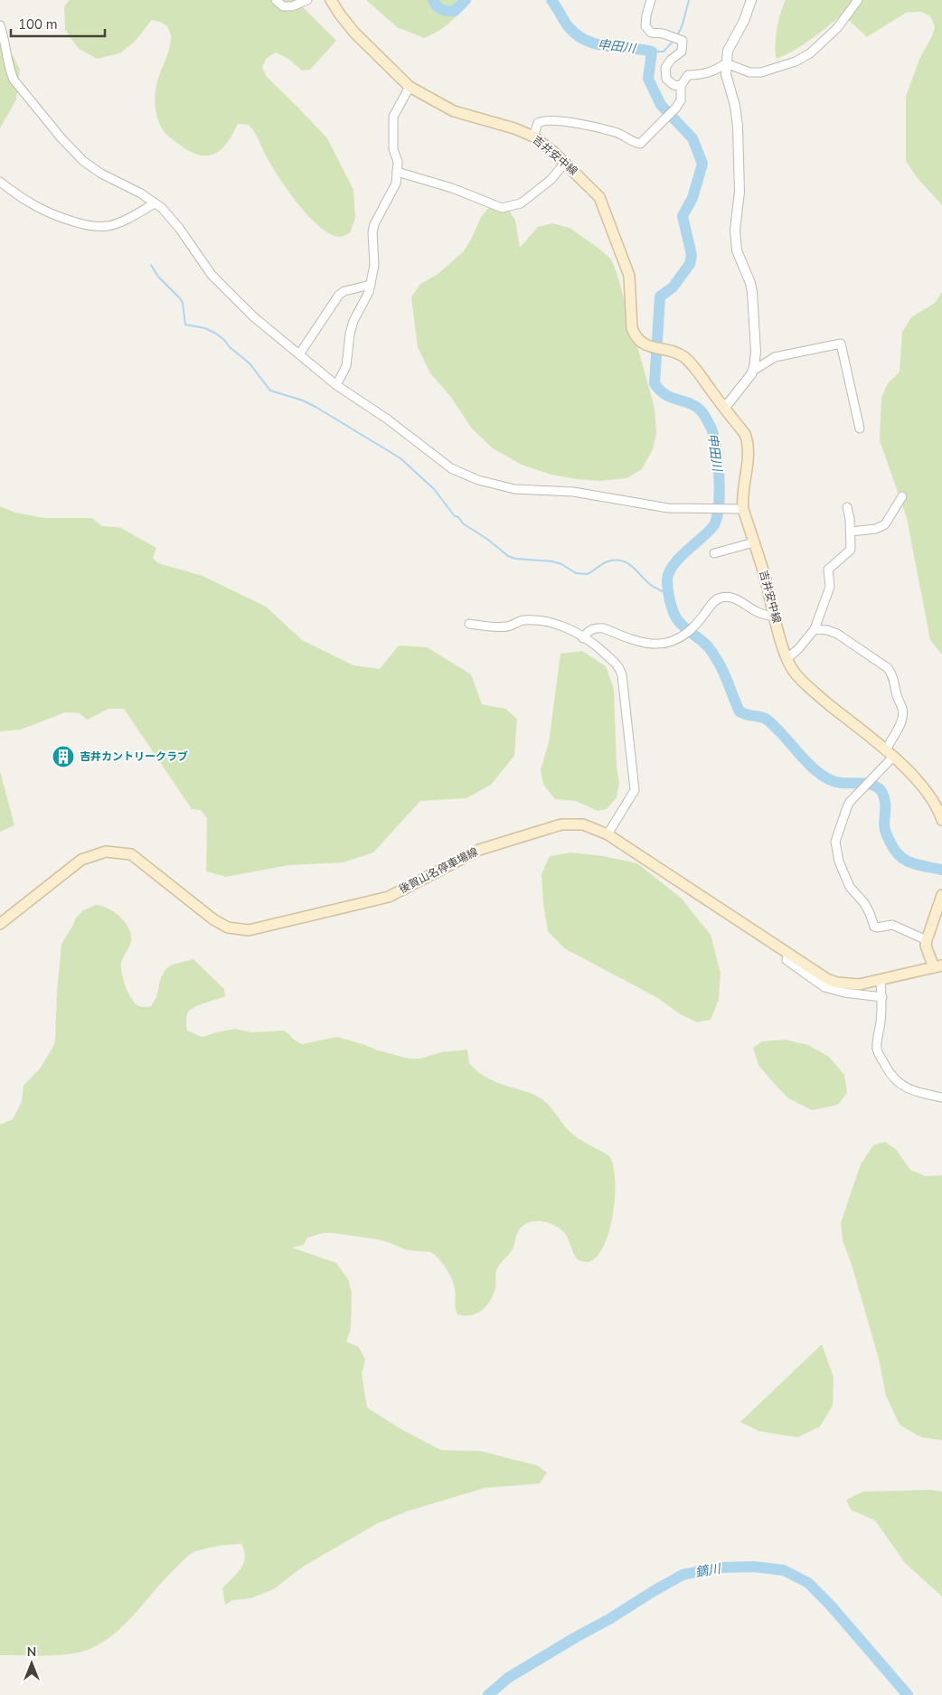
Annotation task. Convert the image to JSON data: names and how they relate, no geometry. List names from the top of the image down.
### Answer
{
  "streets": {
    "main road": ["吉井安中線", "後賀山名停車場線"]
  },
  "water": ["申田川", "鏑川"],
  "places": {
    "building": ["吉井カントリークラブ"]
  },
  "scale_bar": "100 m",
  "north": "top"
}
